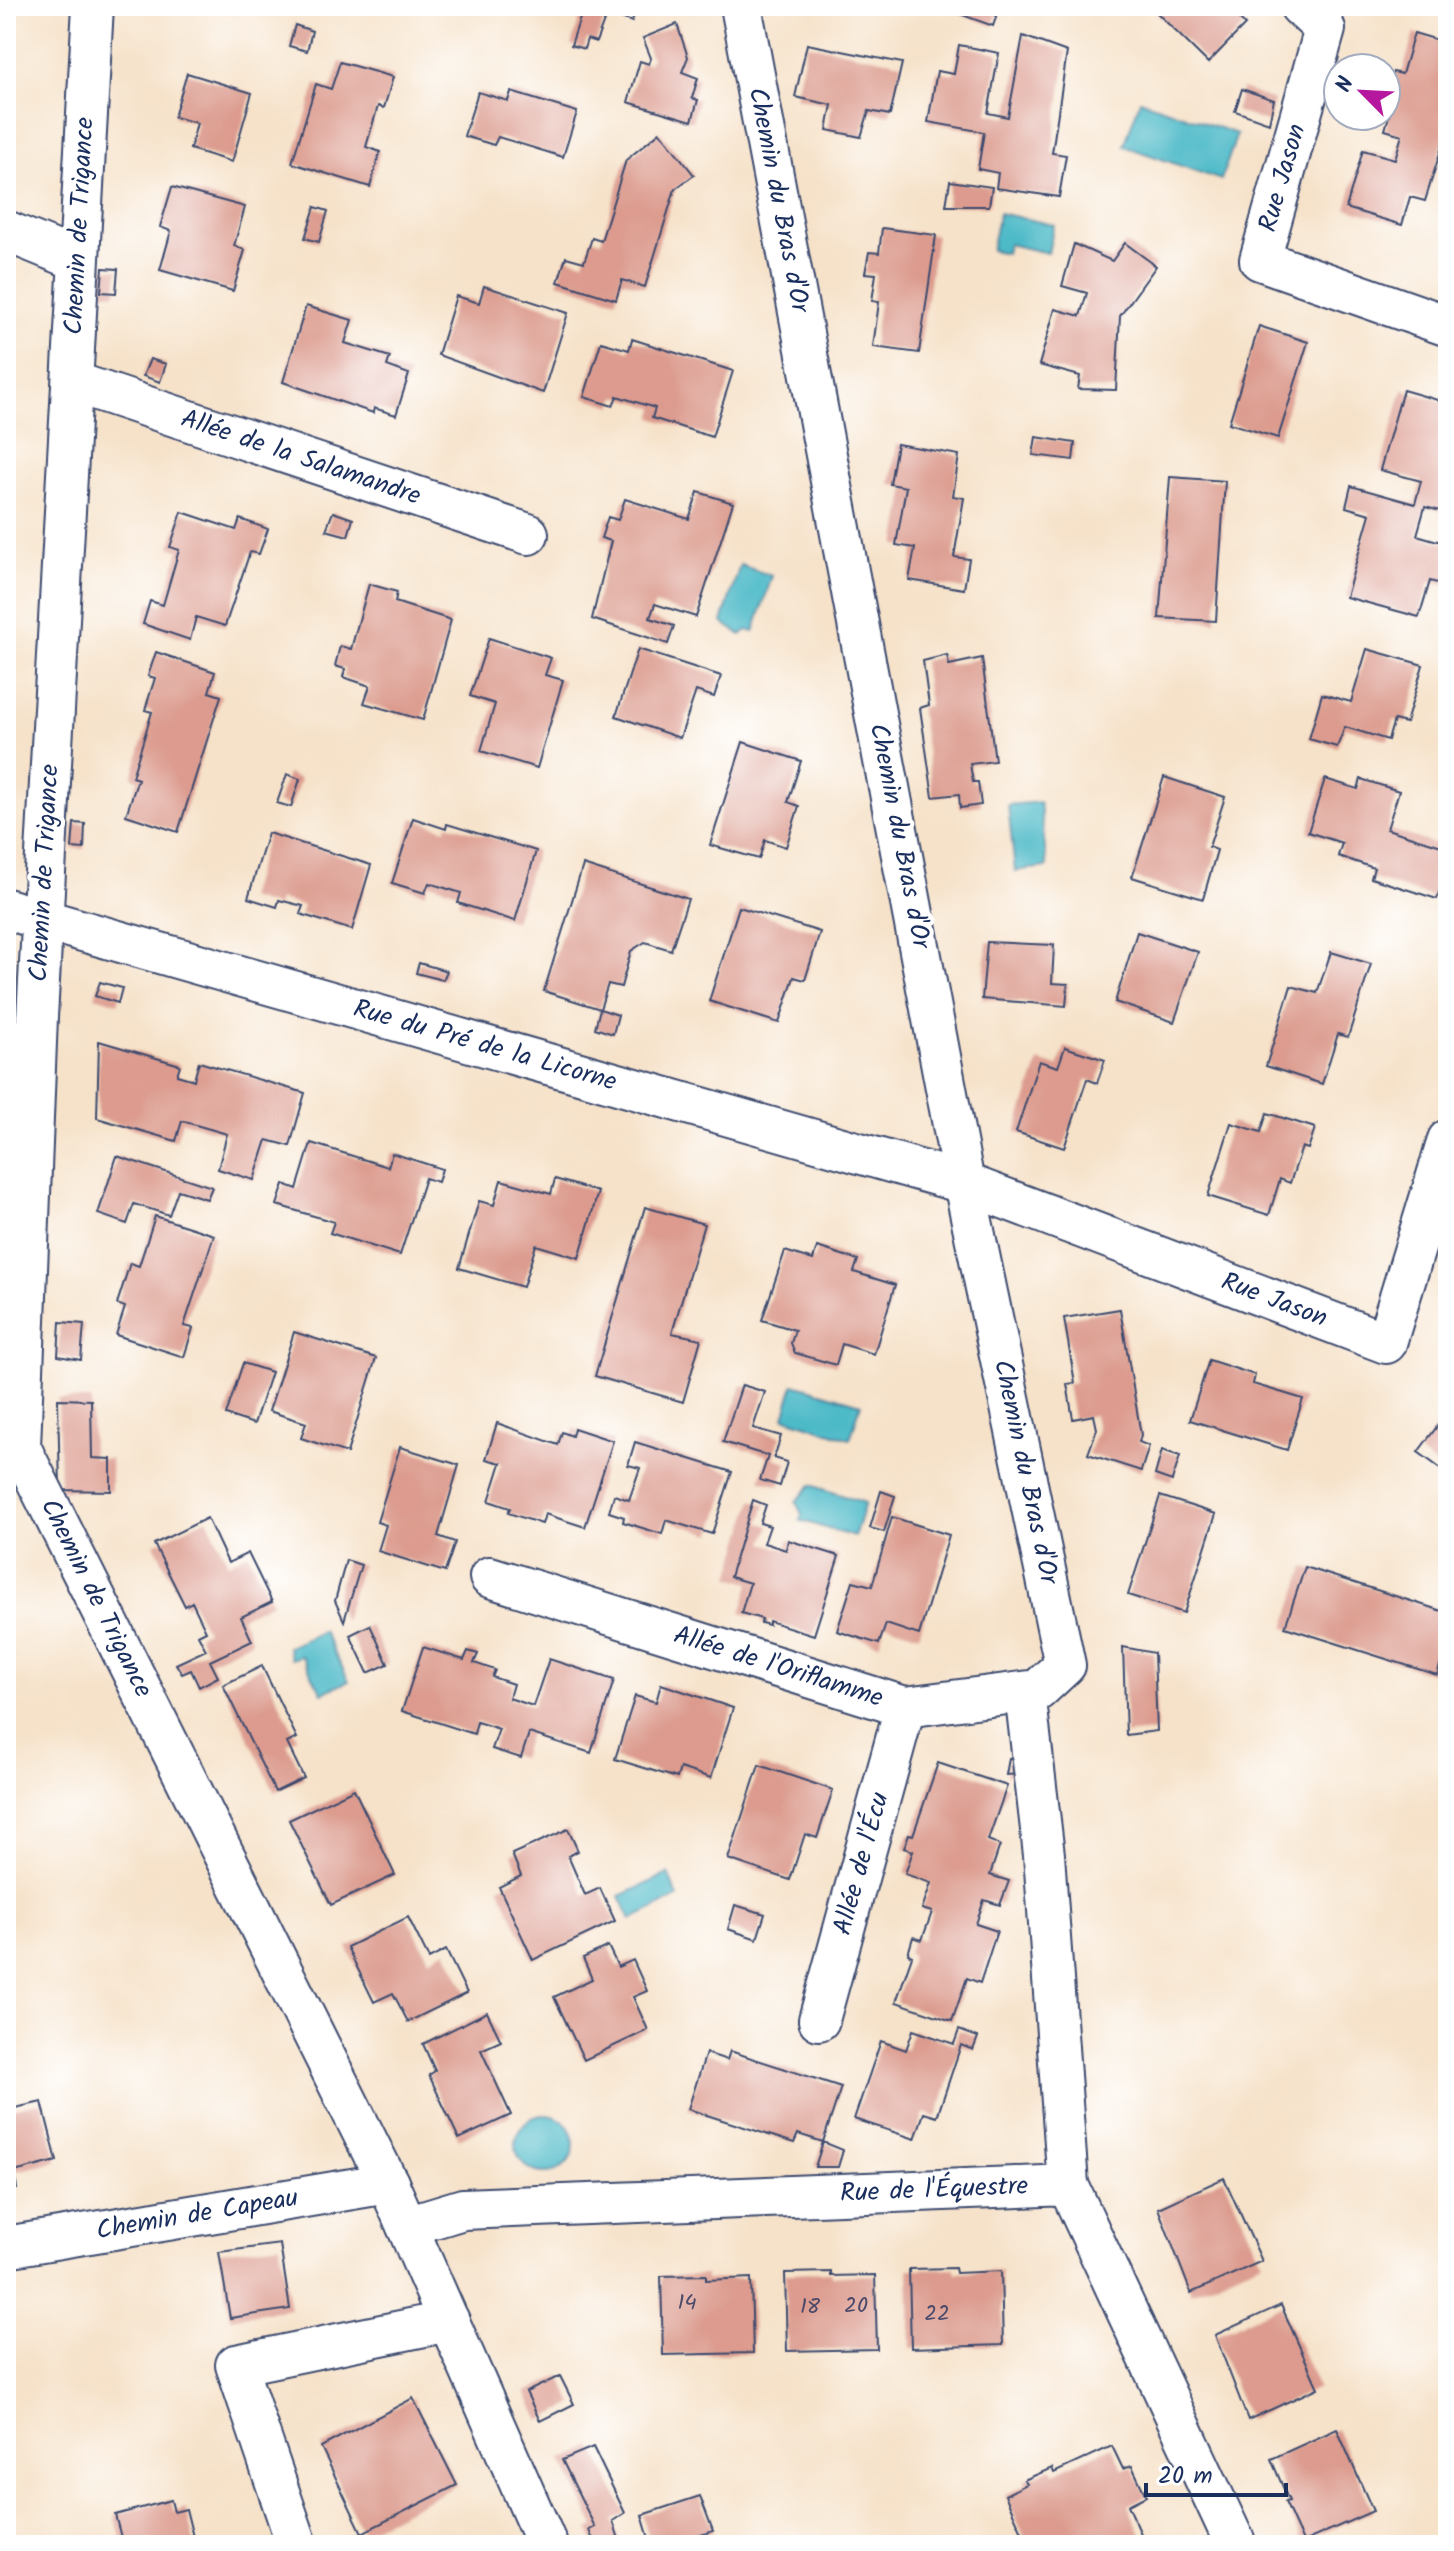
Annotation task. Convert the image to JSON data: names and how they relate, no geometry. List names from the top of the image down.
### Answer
{
  "streets": {
    "street": [
      "Rue Jason",
      "Chemin du Bras d'Or",
      "Chemin de Trigance",
      "Allée de la Salamandre",
      "Rue du Pré de la Licorne",
      "Allée de l'Oriflamme",
      "Allée de l'Écu",
      "Rue de l'Équestre",
      "Chemin de Capeau"
    ]
  },
  "crossings": [
    ["Rue Jason", "Chemin du Bras d'Or"],
    ["Rue Jason", "Rue du Pré de la Licorne"],
    ["Chemin du Bras d'Or", "Rue du Pré de la Licorne"],
    ["Chemin du Bras d'Or", "Allée de l'Oriflamme"],
    ["Chemin de Trigance", "Allée de la Salamandre"],
    ["Chemin de Trigance", "Rue du Pré de la Licorne"],
    ["Chemin de Trigance", "Rue de l'Équestre"],
    ["Chemin de Trigance", "Chemin de Capeau"],
    ["Allée de l'Oriflamme", "Allée de l'Écu"]
  ],
  "house_numbers": [
    "14",
    "20",
    "18",
    "22"
  ],
  "scale_bar": "20 m",
  "north": "top left"
}
